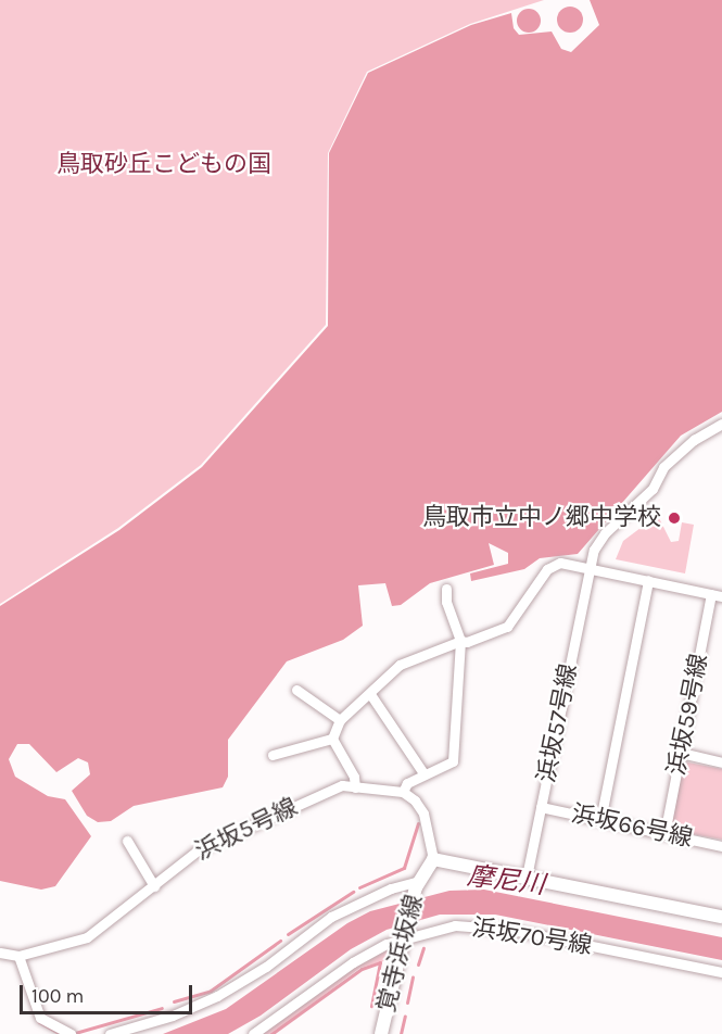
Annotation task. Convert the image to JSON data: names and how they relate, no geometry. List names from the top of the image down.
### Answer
{
  "streets": {
    "street": [
      "浜坂59号線",
      "浜坂57号線",
      "浜坂66号線",
      "浜坂5号線",
      "浜坂70号線",
      "覚寺浜坂線"
    ]
  },
  "crossings": [
    ["浜坂59号線", "浜坂66号線"],
    ["浜坂57号線", "浜坂66号線"],
    ["浜坂70号線", "覚寺浜坂線"]
  ],
  "water": ["摩尼川"],
  "parks": ["鳥取砂丘こどもの国"],
  "places": ["鳥取市立中ノ郷中学校"],
  "scale_bar": "100 m"
}
